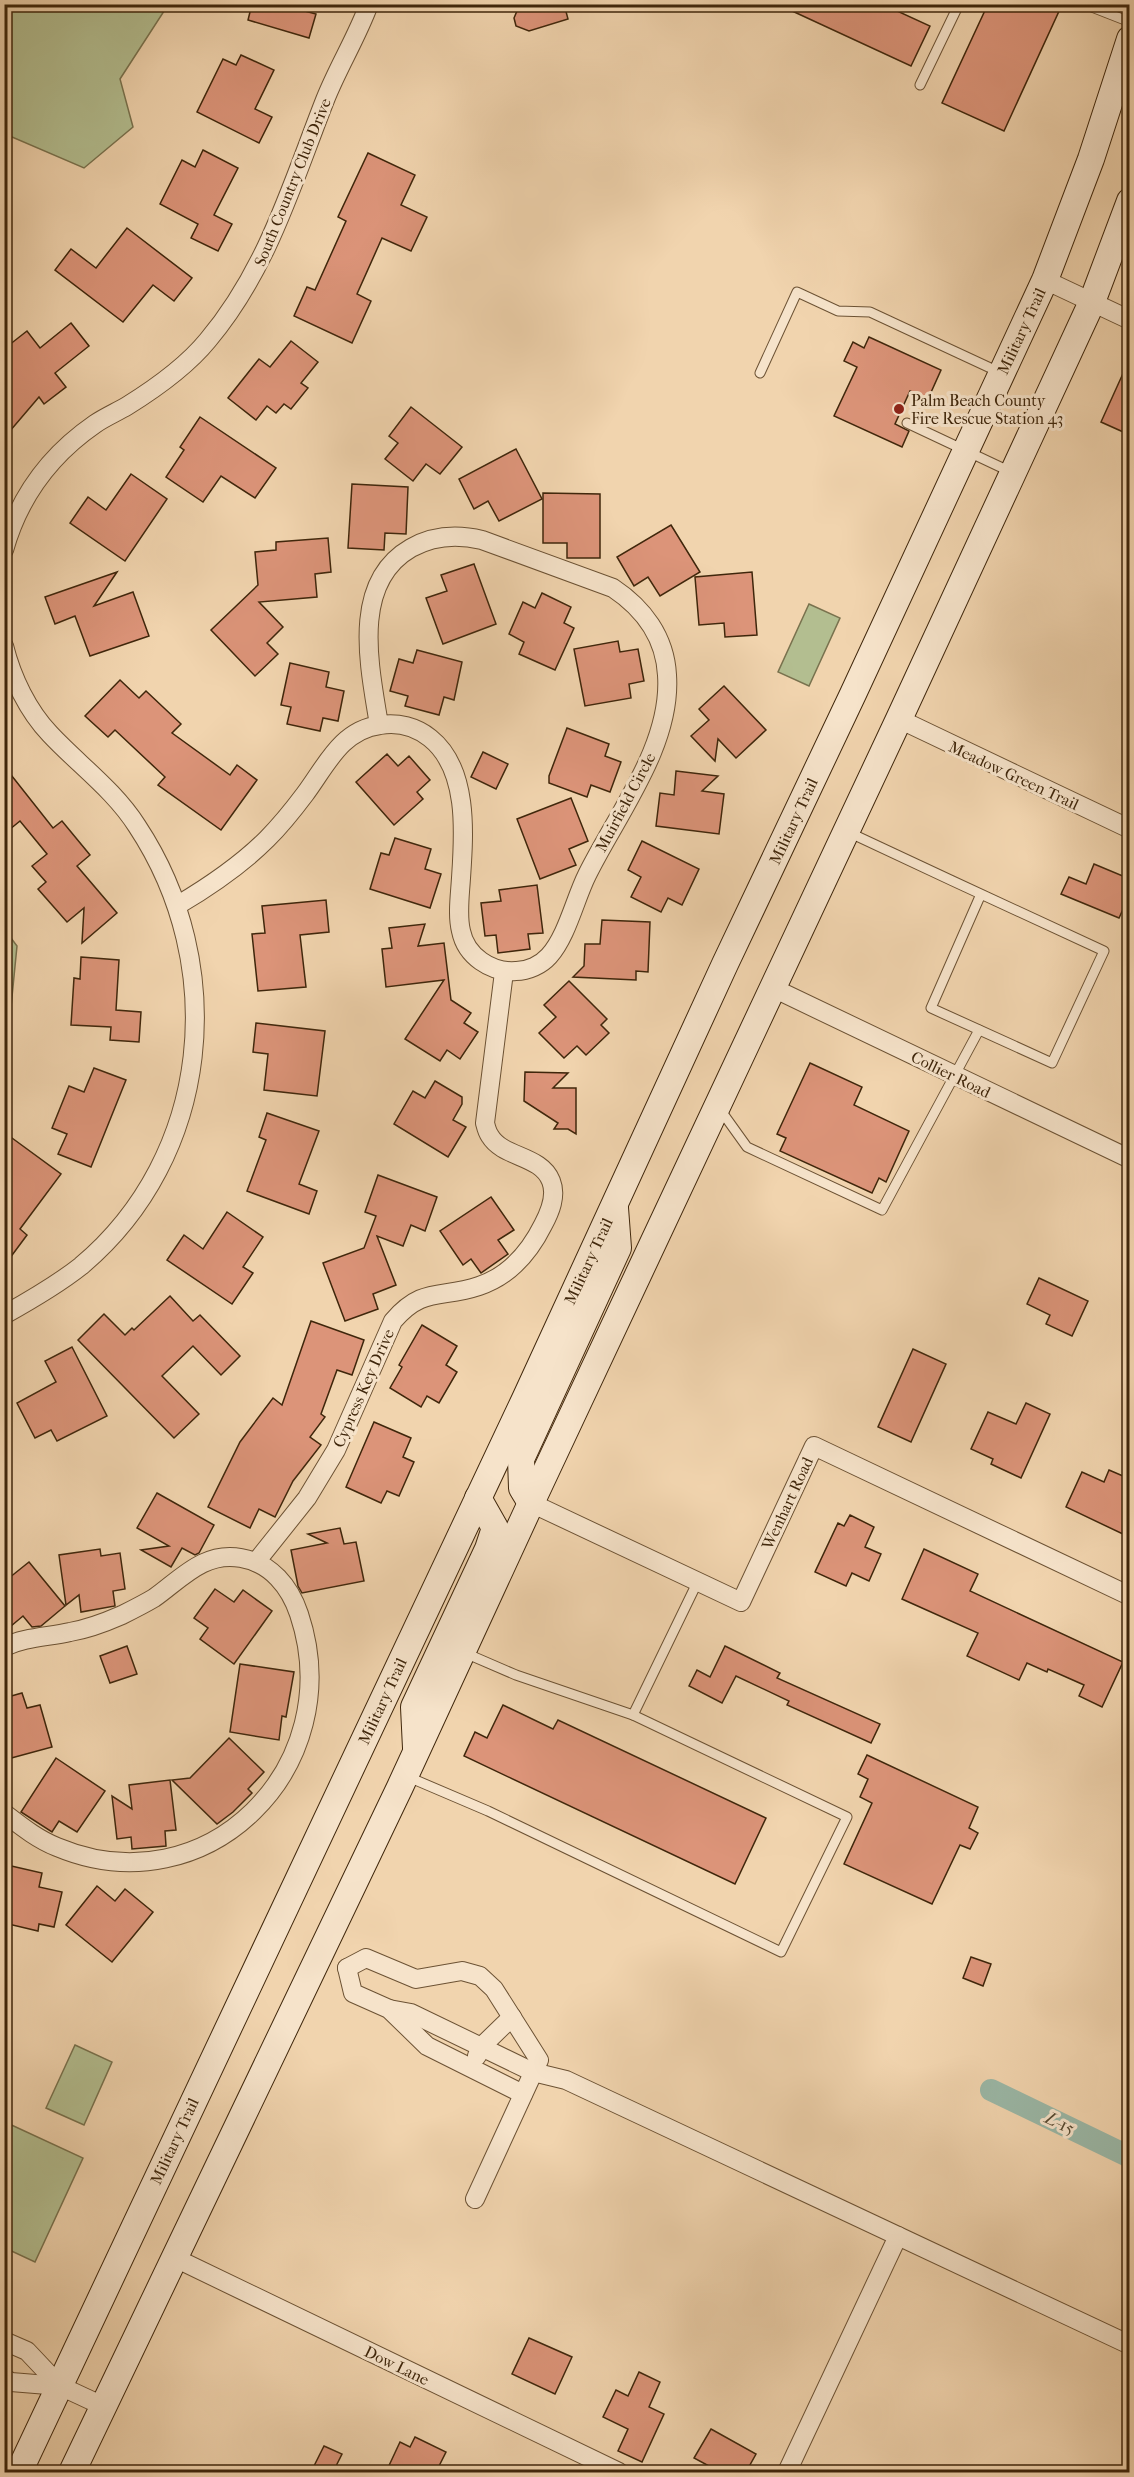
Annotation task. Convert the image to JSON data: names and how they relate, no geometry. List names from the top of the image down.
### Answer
{
  "streets": {
    "main road": ["Military Trail"],
    "street": [
      "South Country Club Drive",
      "Meadow Green Trail",
      "Muirfield Circle",
      "Collier Road",
      "Cypress Key Drive",
      "Wenhart Road",
      "Dow Lane"
    ]
  },
  "crossings": [
    ["Muirfield Circle", "Cypress Key Drive"]
  ],
  "water": ["L-15"],
  "places": ["Palm Beach County Fire Rescue Station 43"]
}
